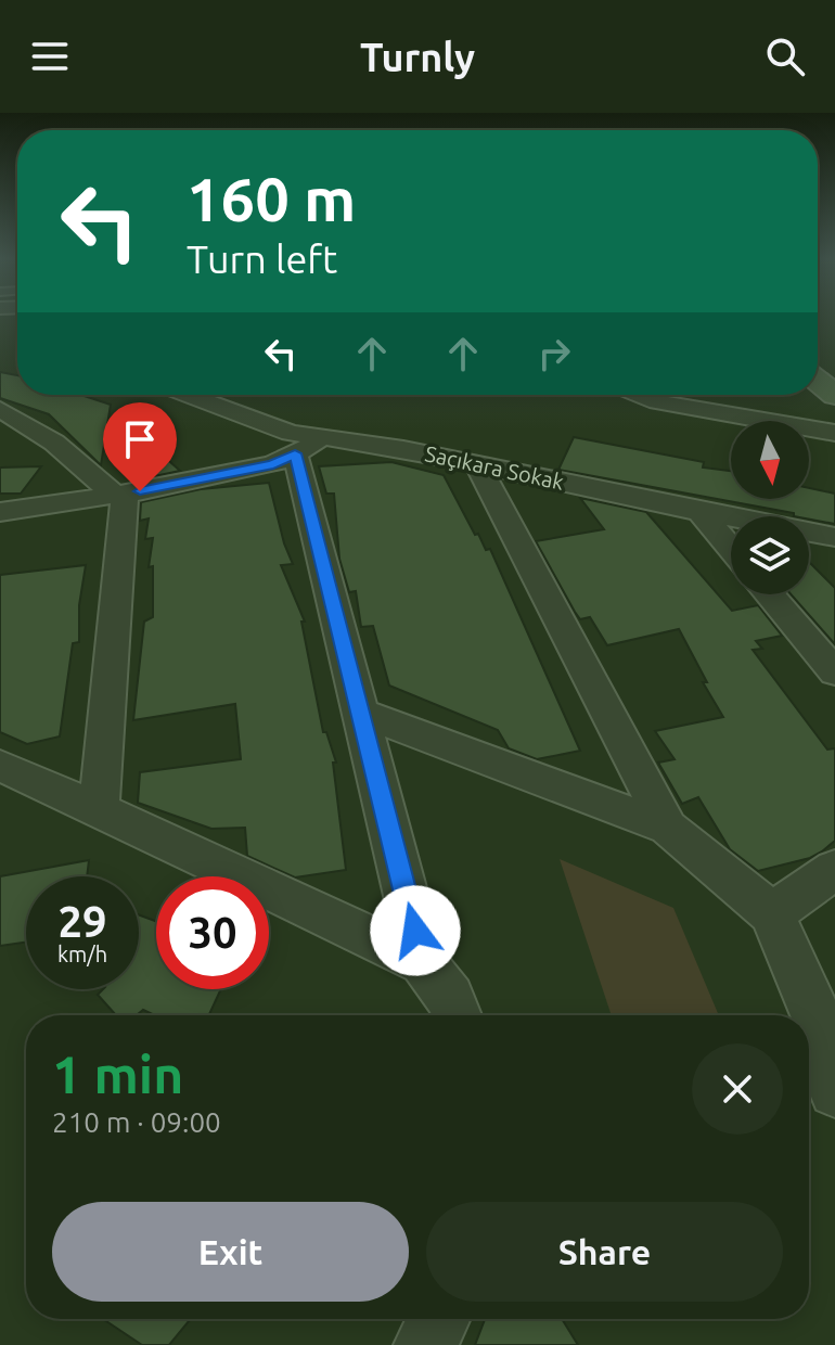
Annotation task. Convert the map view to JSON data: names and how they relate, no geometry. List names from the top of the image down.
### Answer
{
  "streets": {
    "street": ["Saçıkara Sokak"]
  },
  "north": "bottom",
  "page": {
    "header": "Turnly",
    "turn": ["160 m", "Turn left"],
    "speed": "29 km/h",
    "limit": "30",
    "heading": ["1 min", "210 m · 09:00"],
    "buttons": ["Exit", "Share"]
  }
}
